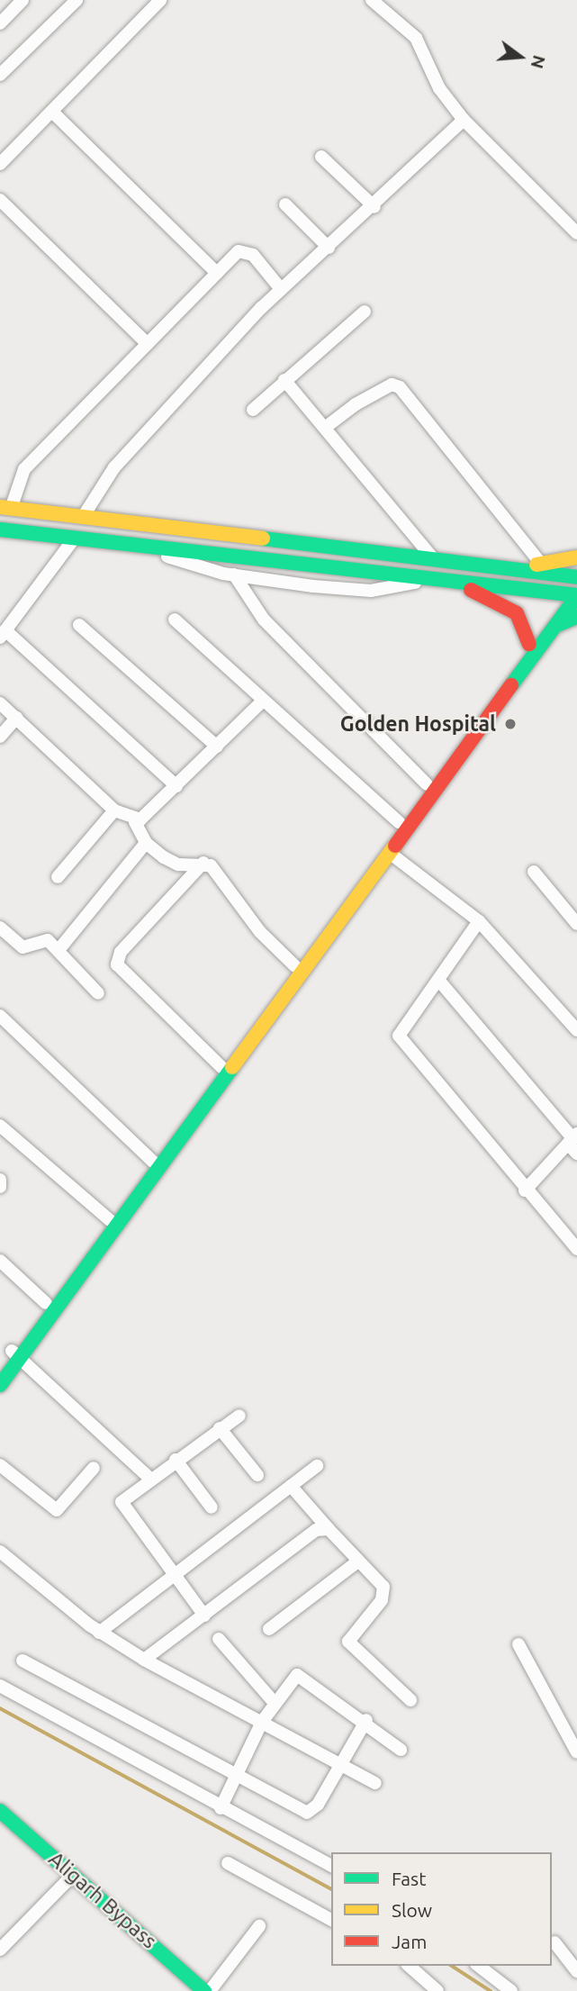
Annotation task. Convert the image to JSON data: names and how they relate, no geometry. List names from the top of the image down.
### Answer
{
  "streets": {
    "main road": ["Aligarh Bypass"]
  },
  "places": ["Golden Hospital"],
  "legend": ["Fast", "Slow", "Jam"],
  "north": "right"
}
